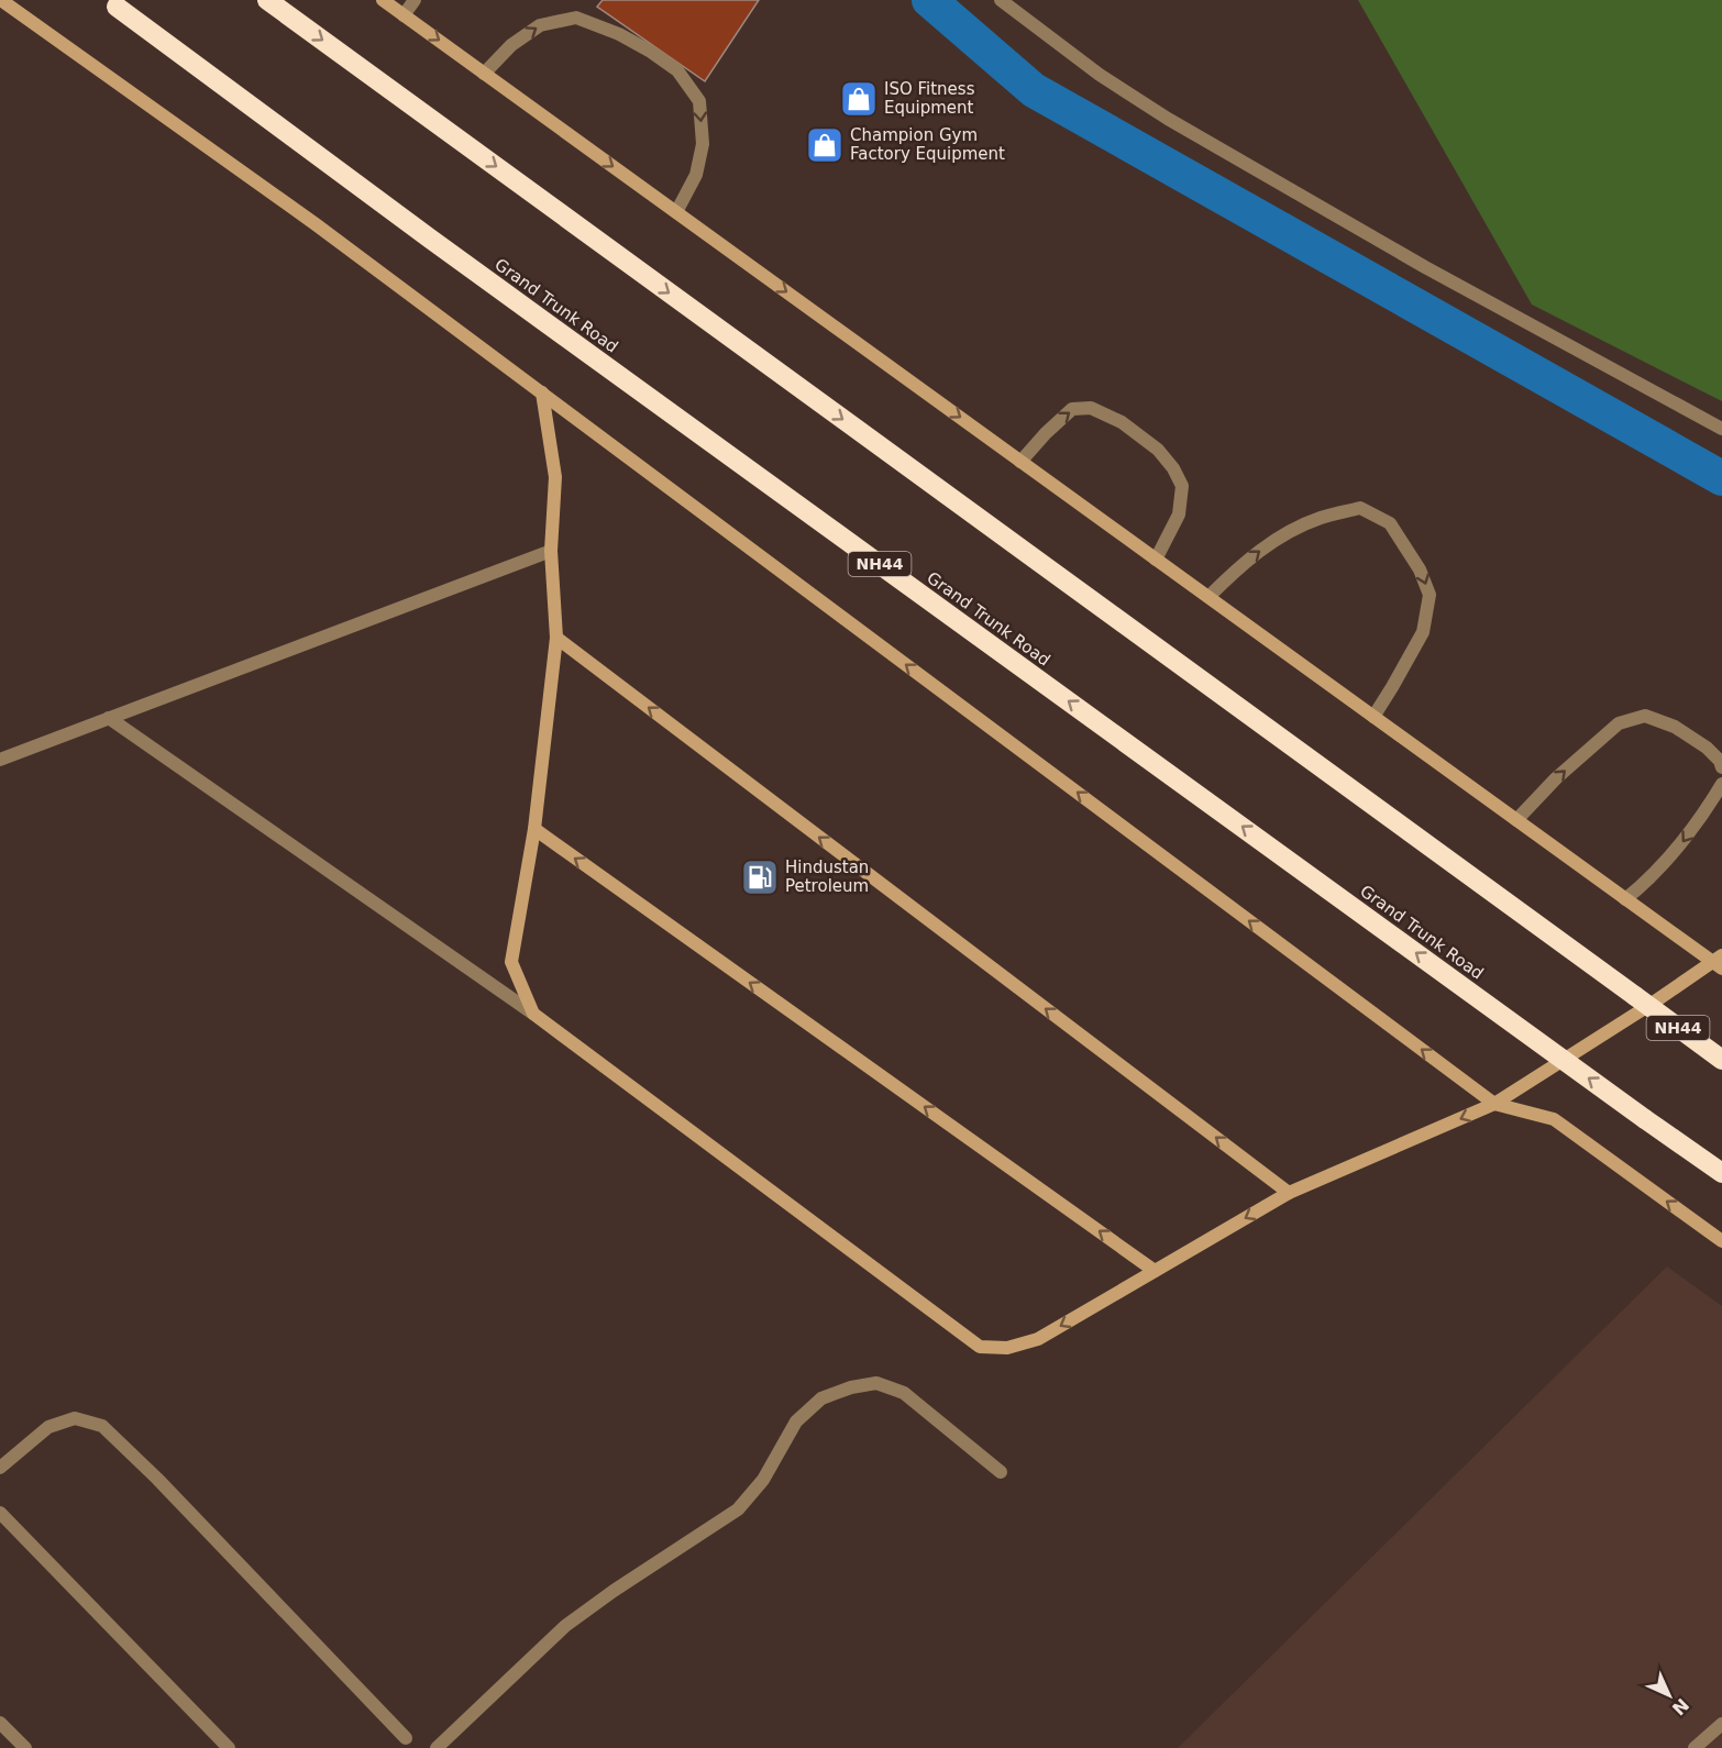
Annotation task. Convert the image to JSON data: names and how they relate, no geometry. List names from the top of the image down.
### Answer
{
  "streets": {
    "highway": ["Grand Trunk Road", "NH44"]
  },
  "places": {
    "shop": ["ISO Fitness Equipment", "Champion Gym Factory Equipment"],
    "fuel station": ["Hindustan Petroleum"]
  },
  "north": "bottom right"
}
